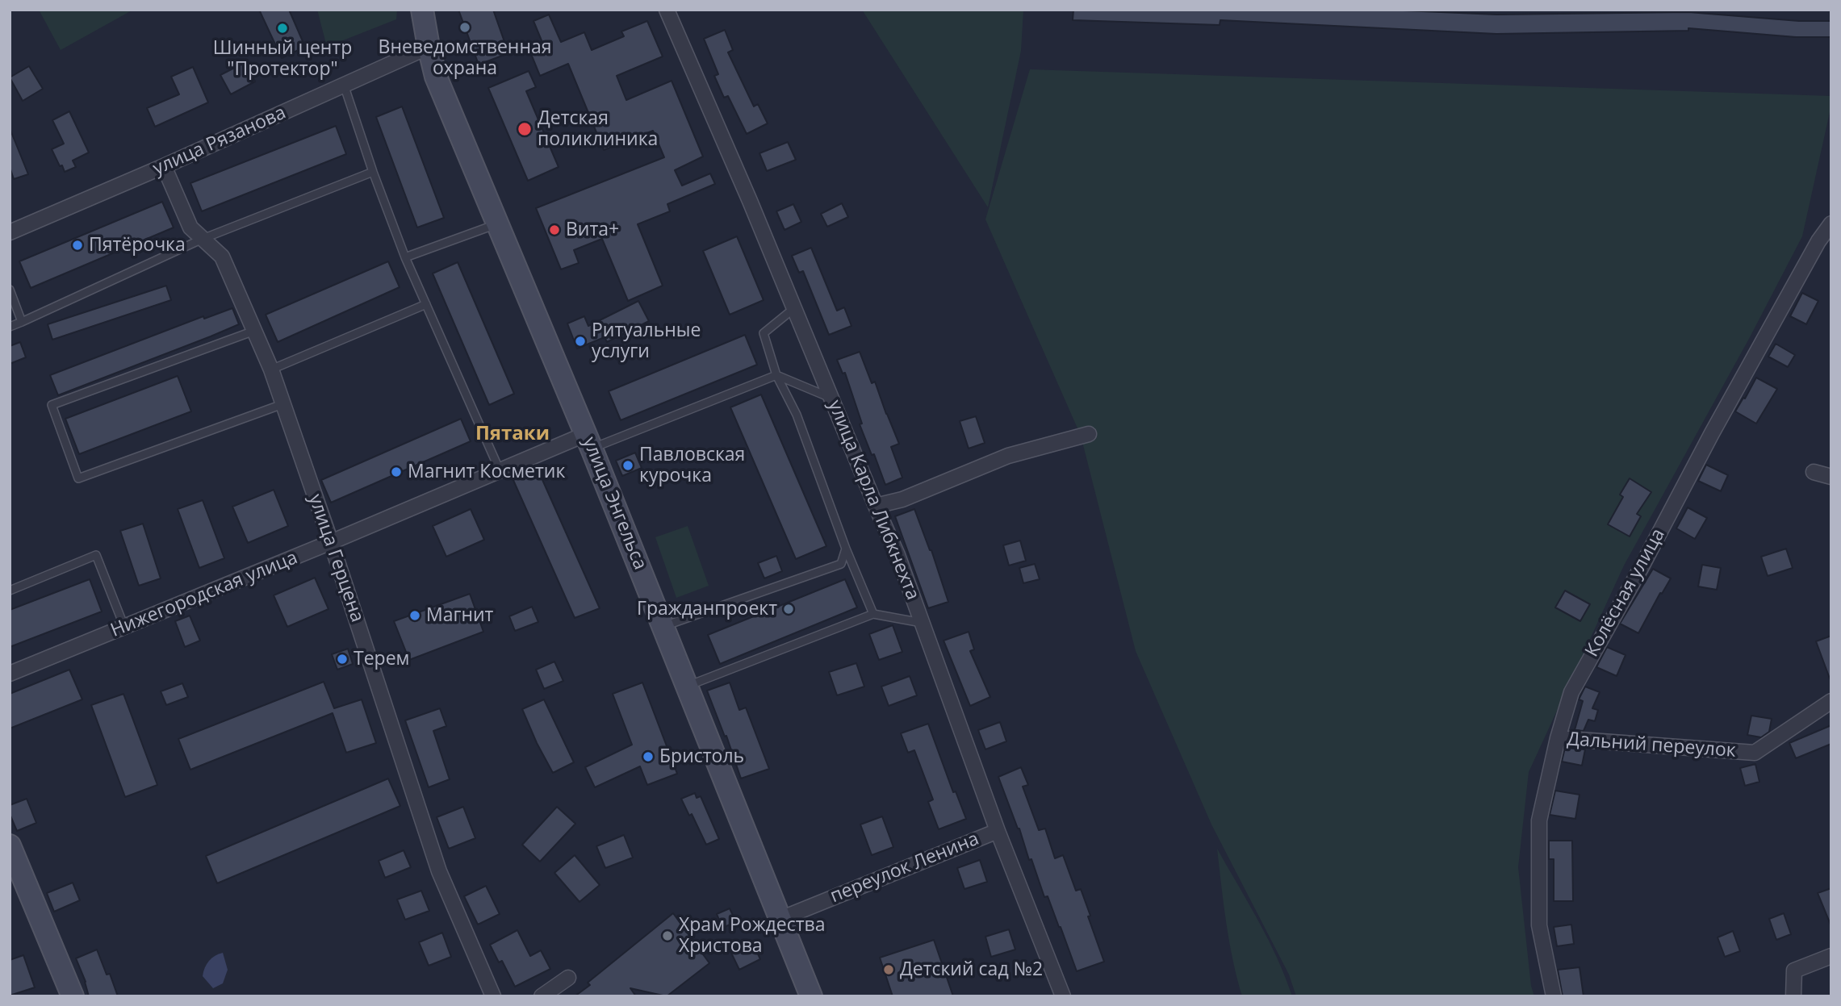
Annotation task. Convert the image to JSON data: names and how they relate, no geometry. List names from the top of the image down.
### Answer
{
  "streets": {
    "main road": ["улица Энгельса"],
    "street": [
      "улица Рязанова",
      "улица Карла Либкнехта",
      "улица Герцена",
      "Колёсная улица",
      "Нижегородская улица",
      "Дальний переулок",
      "переулок Ленина"
    ]
  },
  "crossings": [
    ["улица Рязанова", "улица Энгельса"],
    ["улица Рязанова", "улица Герцена"],
    ["улица Карла Либкнехта", "переулок Ленина"],
    ["улица Энгельса", "Нижегородская улица"],
    ["улица Энгельса", "переулок Ленина"],
    ["улица Герцена", "Нижегородская улица"],
    ["Колёсная улица", "Дальний переулок"]
  ],
  "districts": ["Пятаки"],
  "places": [
    "Вневедомственная охрана",
    "Шинный центр \"Протектор\"",
    "Детская поликлиника",
    "Вита+",
    "Пятёрочка",
    "Ритуальные услуги",
    "Павловская курочка",
    "Магнит Косметик",
    "Гражданпроект",
    "Магнит",
    "Терем",
    "Бристоль",
    "Храм Рождества Христова",
    "Детский сад №2"
  ]
}
